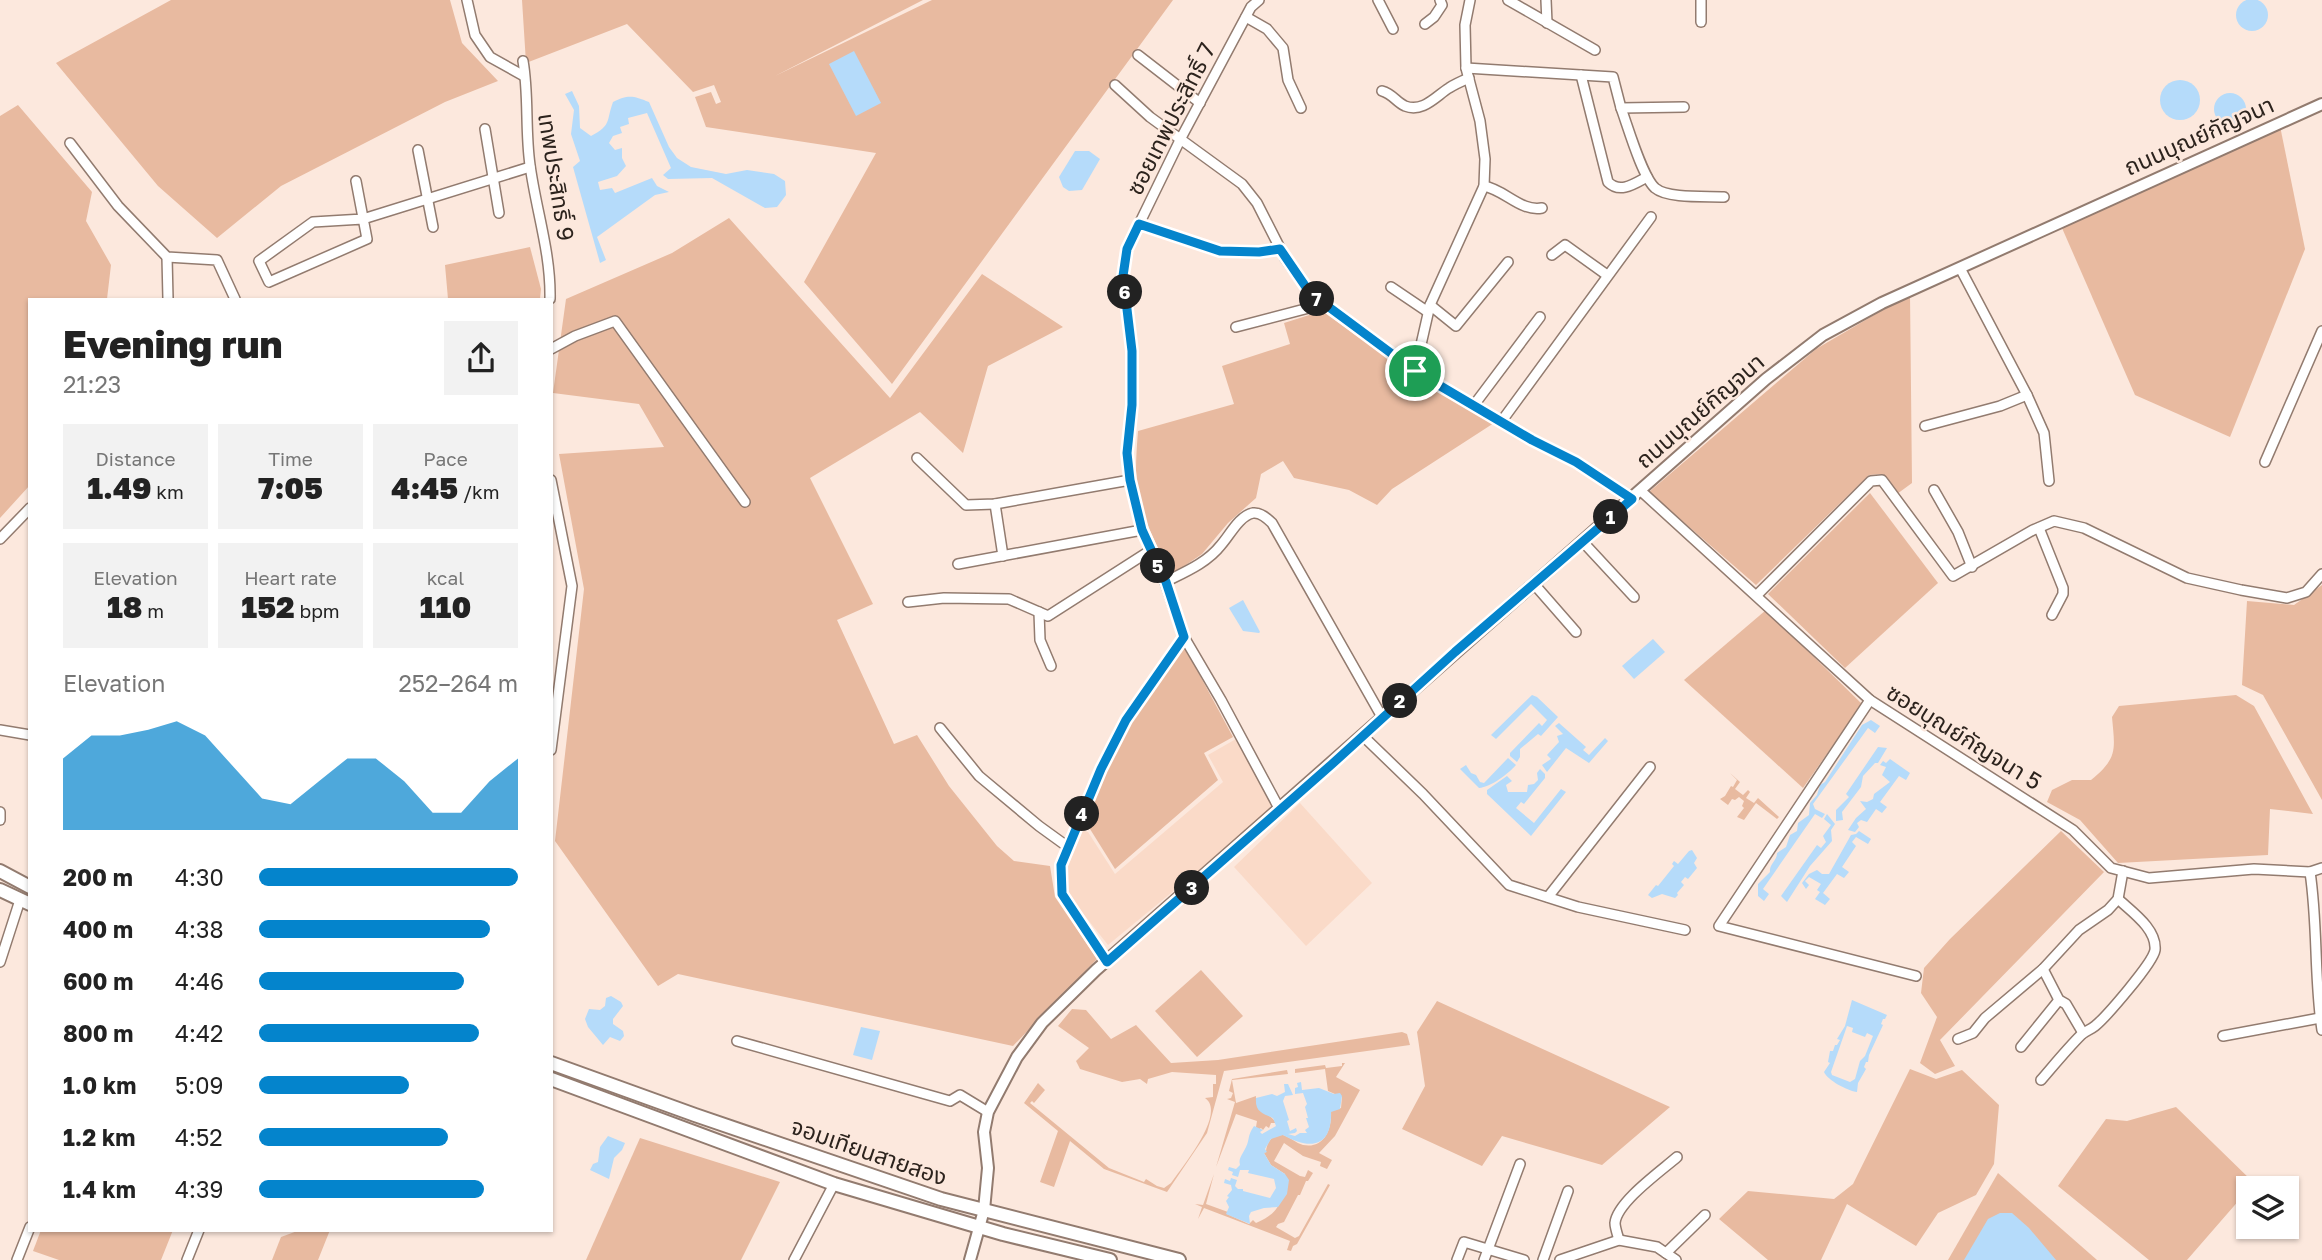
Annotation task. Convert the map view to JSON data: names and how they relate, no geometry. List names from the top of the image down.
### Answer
{
  "streets": {
    "main road": ["จอมเทียนสายสอง"],
    "street": [
      "ซอยเทพประสิทธิ์ 7",
      "ถนนบุณย์กัญจนา",
      "เทพประสิทธิ์ 9",
      "ซอยบุณย์กัญจนา 5"
    ]
  },
  "crossings": [
    ["ซอยเทพประสิทธิ์ 7", "ถนนบุณย์กัญจนา"],
    ["ถนนบุณย์กัญจนา", "ซอยบุณย์กัญจนา 5"],
    ["ถนนบุณย์กัญจนา", "จอมเทียนสายสอง"]
  ],
  "page": {
    "pins": [
      "6",
      "7",
      "1",
      "5",
      "2",
      "4",
      "3"
    ],
    "heading": ["Evening run", "21:23"],
    "stats": [
      ["Distance", "1.49 km"],
      ["Time", "7:05"],
      ["Pace", "4:45 /km"],
      ["Elevation", "18 m"],
      ["Heart rate", "152 bpm"],
      ["kcal", "110"]
    ],
    "chart": ["Elevation", "252–264 m"],
    "list": [
      {
        "name": "200 m",
        "note": "4:30"
      },
      {
        "name": "400 m",
        "note": "4:38"
      },
      {
        "name": "600 m",
        "note": "4:46"
      },
      {
        "name": "800 m",
        "note": "4:42"
      },
      {
        "name": "1.0 km",
        "note": "5:09"
      },
      {
        "name": "1.2 km",
        "note": "4:52"
      },
      {
        "name": "1.4 km",
        "note": "4:39"
      }
    ]
  }
}
